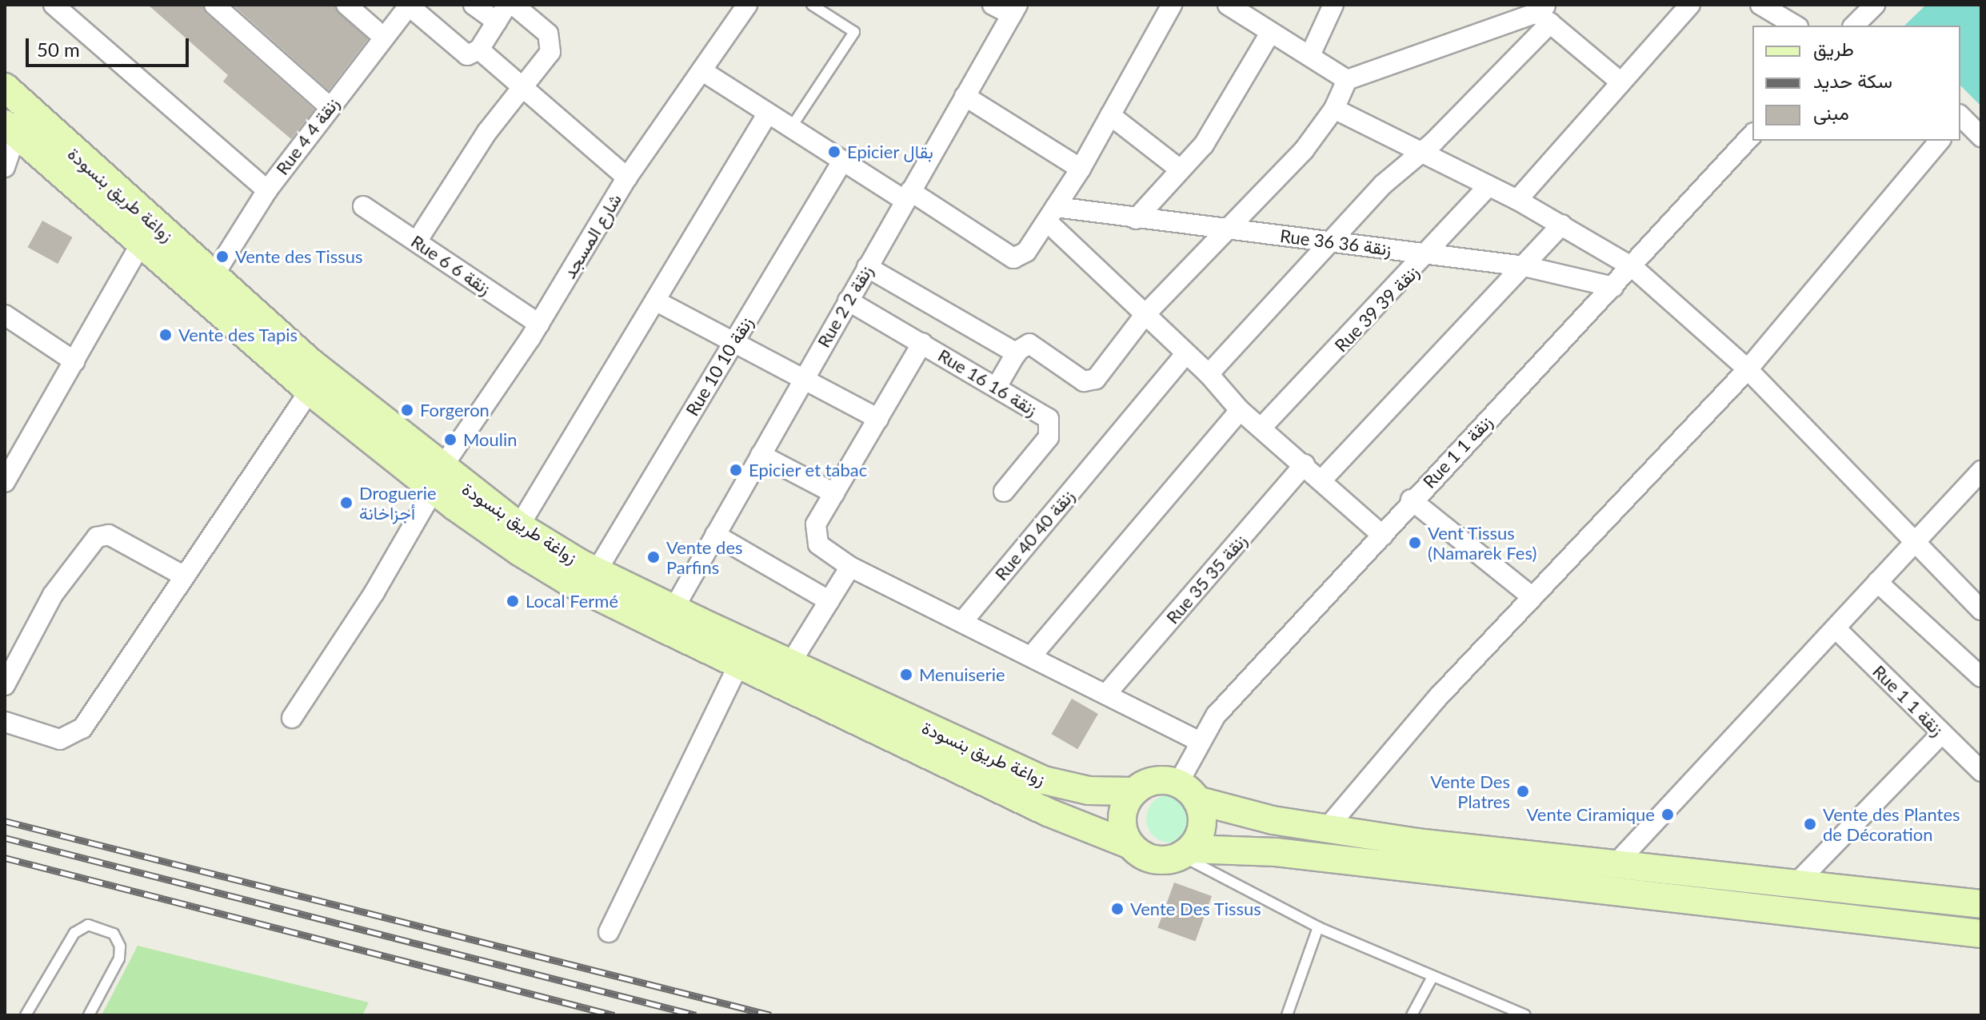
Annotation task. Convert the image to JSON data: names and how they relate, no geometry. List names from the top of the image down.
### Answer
{
  "streets": {
    "main road": ["زواغة طريق بنسودة"],
    "street": [
      "Rue 4 زنقة 4",
      "شارع المسجد",
      "Rue 36 زنقة 36",
      "Rue 6 زنقة 6",
      "Rue 2 زنقة 2",
      "Rue 39 زنقة 39",
      "Rue 10 زنقة 10",
      "Rue 16 زنقة 16",
      "Rue 1 زنقة 1",
      "Rue 40 زنقة 40",
      "Rue 35 زنقة 35"
    ]
  },
  "crossings": [
    ["Rue 4 زنقة 4", "زواغة طريق بنسودة"],
    ["زواغة طريق بنسودة", "شارع المسجد"],
    ["زواغة طريق بنسودة", "Rue 2 زنقة 2"],
    ["زواغة طريق بنسودة", "Rue 10 زنقة 10"],
    ["زواغة طريق بنسودة", "Rue 1 زنقة 1"],
    ["شارع المسجد", "Rue 6 زنقة 6"],
    ["Rue 36 زنقة 36", "Rue 39 زنقة 39"],
    ["Rue 36 زنقة 36", "Rue 1 زنقة 1"],
    ["Rue 2 زنقة 2", "Rue 16 زنقة 16"]
  ],
  "places": [
    "Epicier بقال",
    "Vente des Tissus",
    "Vente des Tapis",
    "Forgeron",
    "Moulin",
    "Epicier et tabac",
    "Droguerie أجزاخانة",
    "Vent Tissus (Namarek Fes)",
    "Vente des Parfins",
    "Local Fermé",
    "Menuiserie",
    "Vente Des Platres",
    "Vente Ciramique",
    "Vente des Plantes de Décoration",
    "Vente Des Tissus"
  ],
  "legend": ["طريق", "سكة حديد", "مبنى"],
  "scale_bar": "50 m"
}
